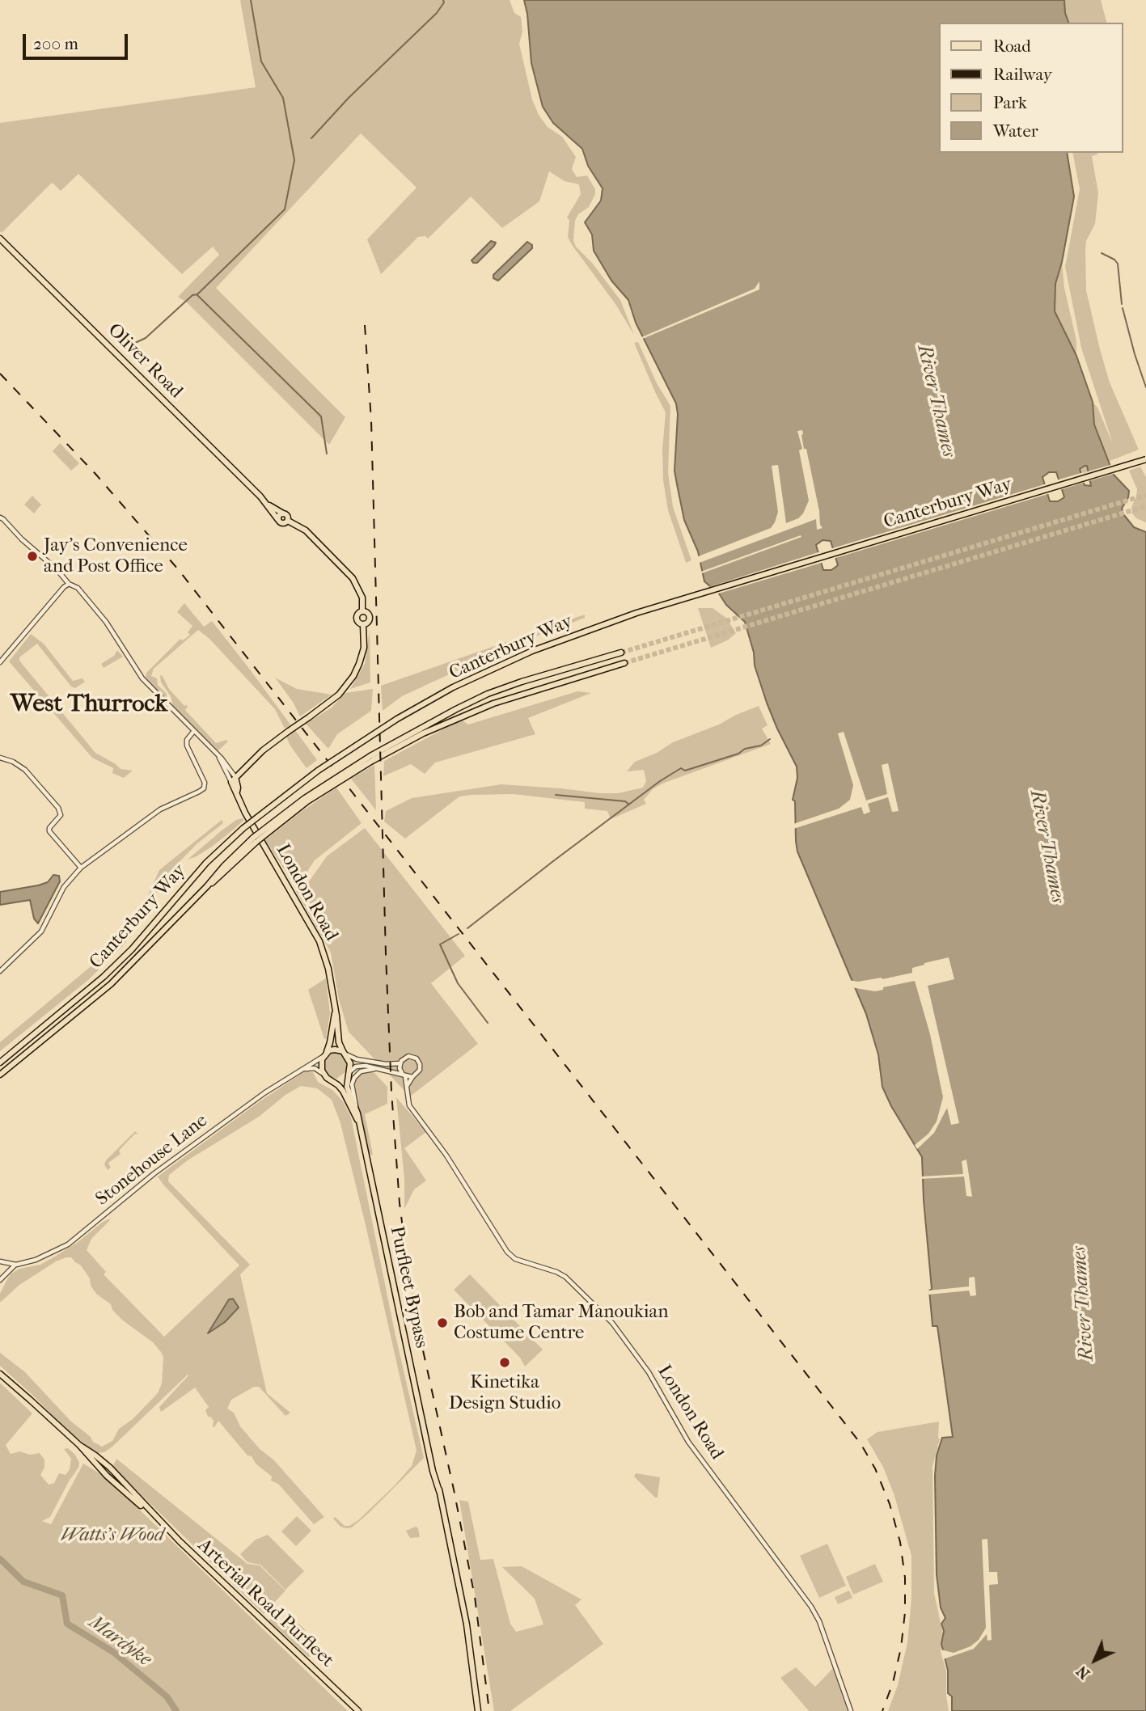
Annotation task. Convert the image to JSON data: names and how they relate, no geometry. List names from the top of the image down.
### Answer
{
  "streets": {
    "main road": [
      "Oliver Road",
      "Canterbury Way",
      "London Road",
      "Purfleet Bypass",
      "Arterial Road Purfleet"
    ],
    "street": ["Stonehouse Lane"]
  },
  "crossings": [
    ["London Road", "Stonehouse Lane"],
    ["London Road", "Purfleet Bypass"],
    ["Stonehouse Lane", "Purfleet Bypass"]
  ],
  "districts": ["West Thurrock"],
  "water": ["River Thames", "Mardyke"],
  "parks": ["Watts's Wood"],
  "places": ["Jay's Convenience and Post Office", "Bob and Tamar Manoukian Costume Centre", "Kinetika Design Studio"],
  "legend": [
    "Road",
    "Railway",
    "Park",
    "Water"
  ],
  "scale_bar": "200 m",
  "north": "bottom left"
}
